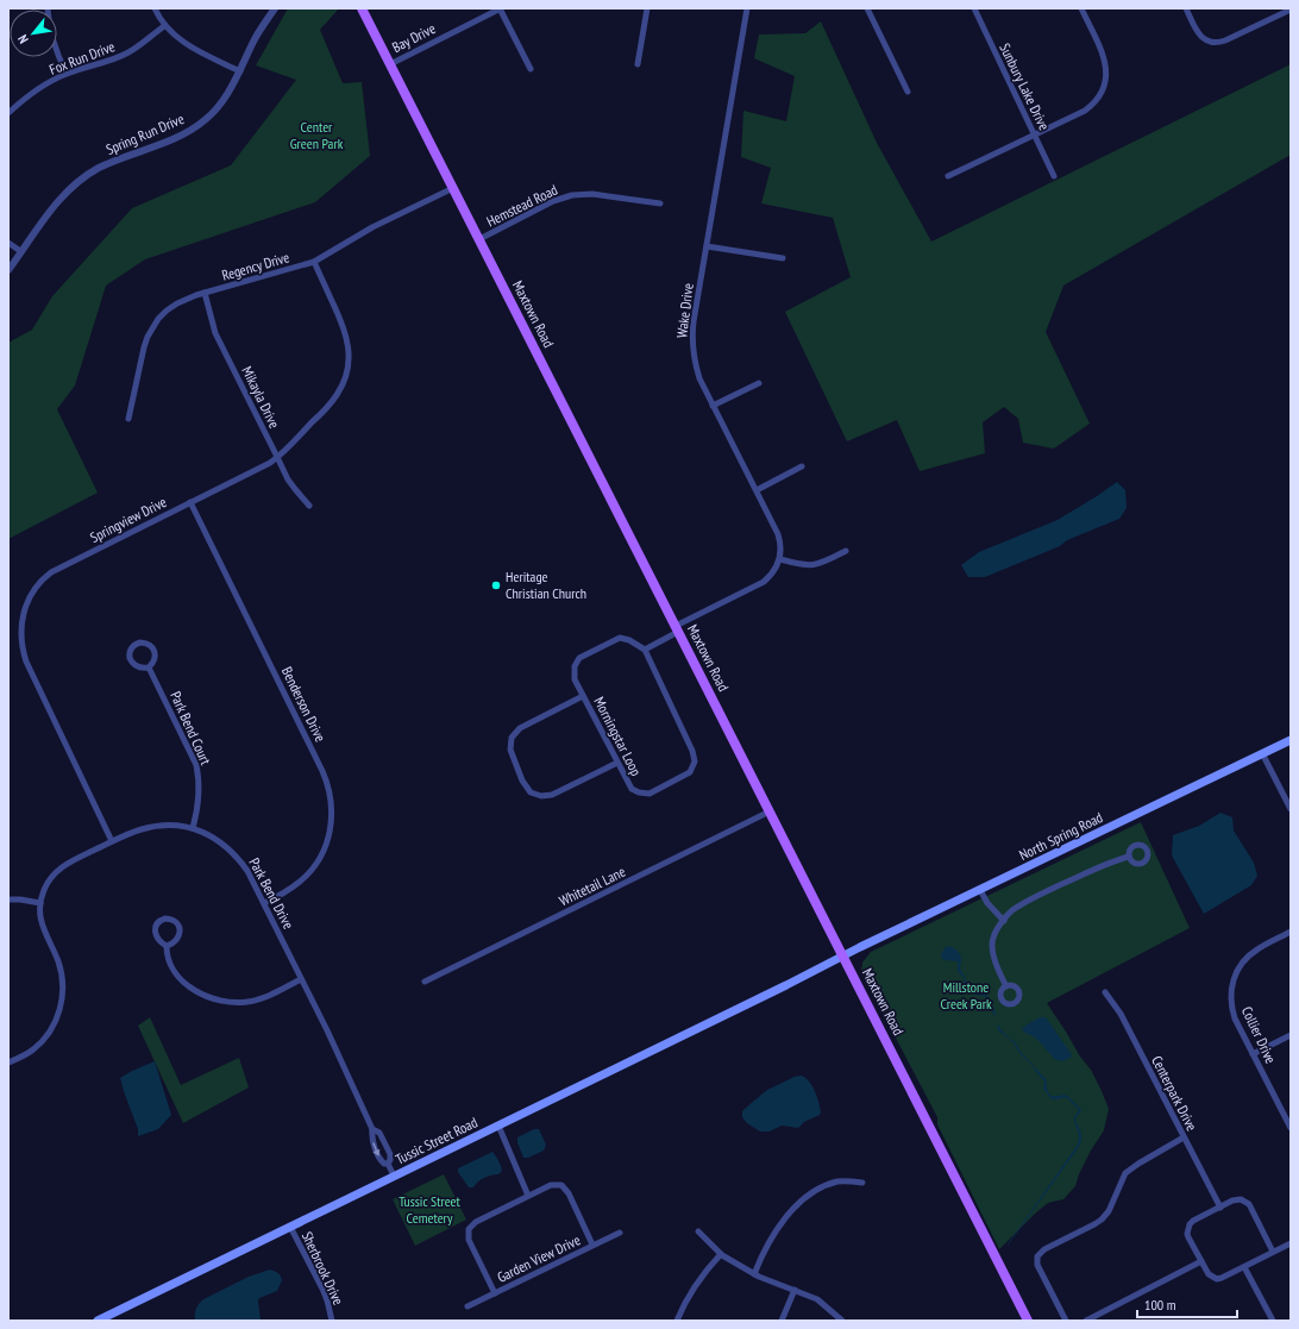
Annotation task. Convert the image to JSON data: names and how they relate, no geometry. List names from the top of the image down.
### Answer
{
  "streets": {
    "main road": ["Maxtown Road", "North Spring Road", "Tussic Street Road"],
    "street": [
      "Bay Drive",
      "Fox Run Drive",
      "Sunbury Lake Drive",
      "Spring Run Drive",
      "Hemstead Road",
      "Regency Drive",
      "Wake Drive",
      "Mikayla Drive",
      "Springview Drive",
      "Benderson Drive",
      "Park Bend Court",
      "Morningstar Loop",
      "Whitetail Lane",
      "Park Bend Drive",
      "Collier Drive",
      "Centerpark Drive",
      "Garden View Drive",
      "Sherbrook Drive"
    ]
  },
  "crossings": [
    ["Bay Drive", "Maxtown Road"],
    ["Hemstead Road", "Maxtown Road"],
    ["Regency Drive", "Maxtown Road"],
    ["Regency Drive", "Mikayla Drive"],
    ["Regency Drive", "Springview Drive"],
    ["Maxtown Road", "North Spring Road"],
    ["Maxtown Road", "Whitetail Lane"],
    ["Maxtown Road", "Tussic Street Road"],
    ["Mikayla Drive", "Springview Drive"],
    ["Springview Drive", "Benderson Drive"],
    ["Springview Drive", "Park Bend Drive"],
    ["Benderson Drive", "Park Bend Drive"],
    ["Park Bend Court", "Park Bend Drive"],
    ["North Spring Road", "Tussic Street Road"],
    ["Park Bend Drive", "Tussic Street Road"],
    ["Tussic Street Road", "Sherbrook Drive"]
  ],
  "parks": ["Center Green Park", "Millstone Creek Park", "Tussic Street Cemetery"],
  "places": ["Heritage Christian Church"],
  "scale_bar": "100 m",
  "north": "bottom left"
}
